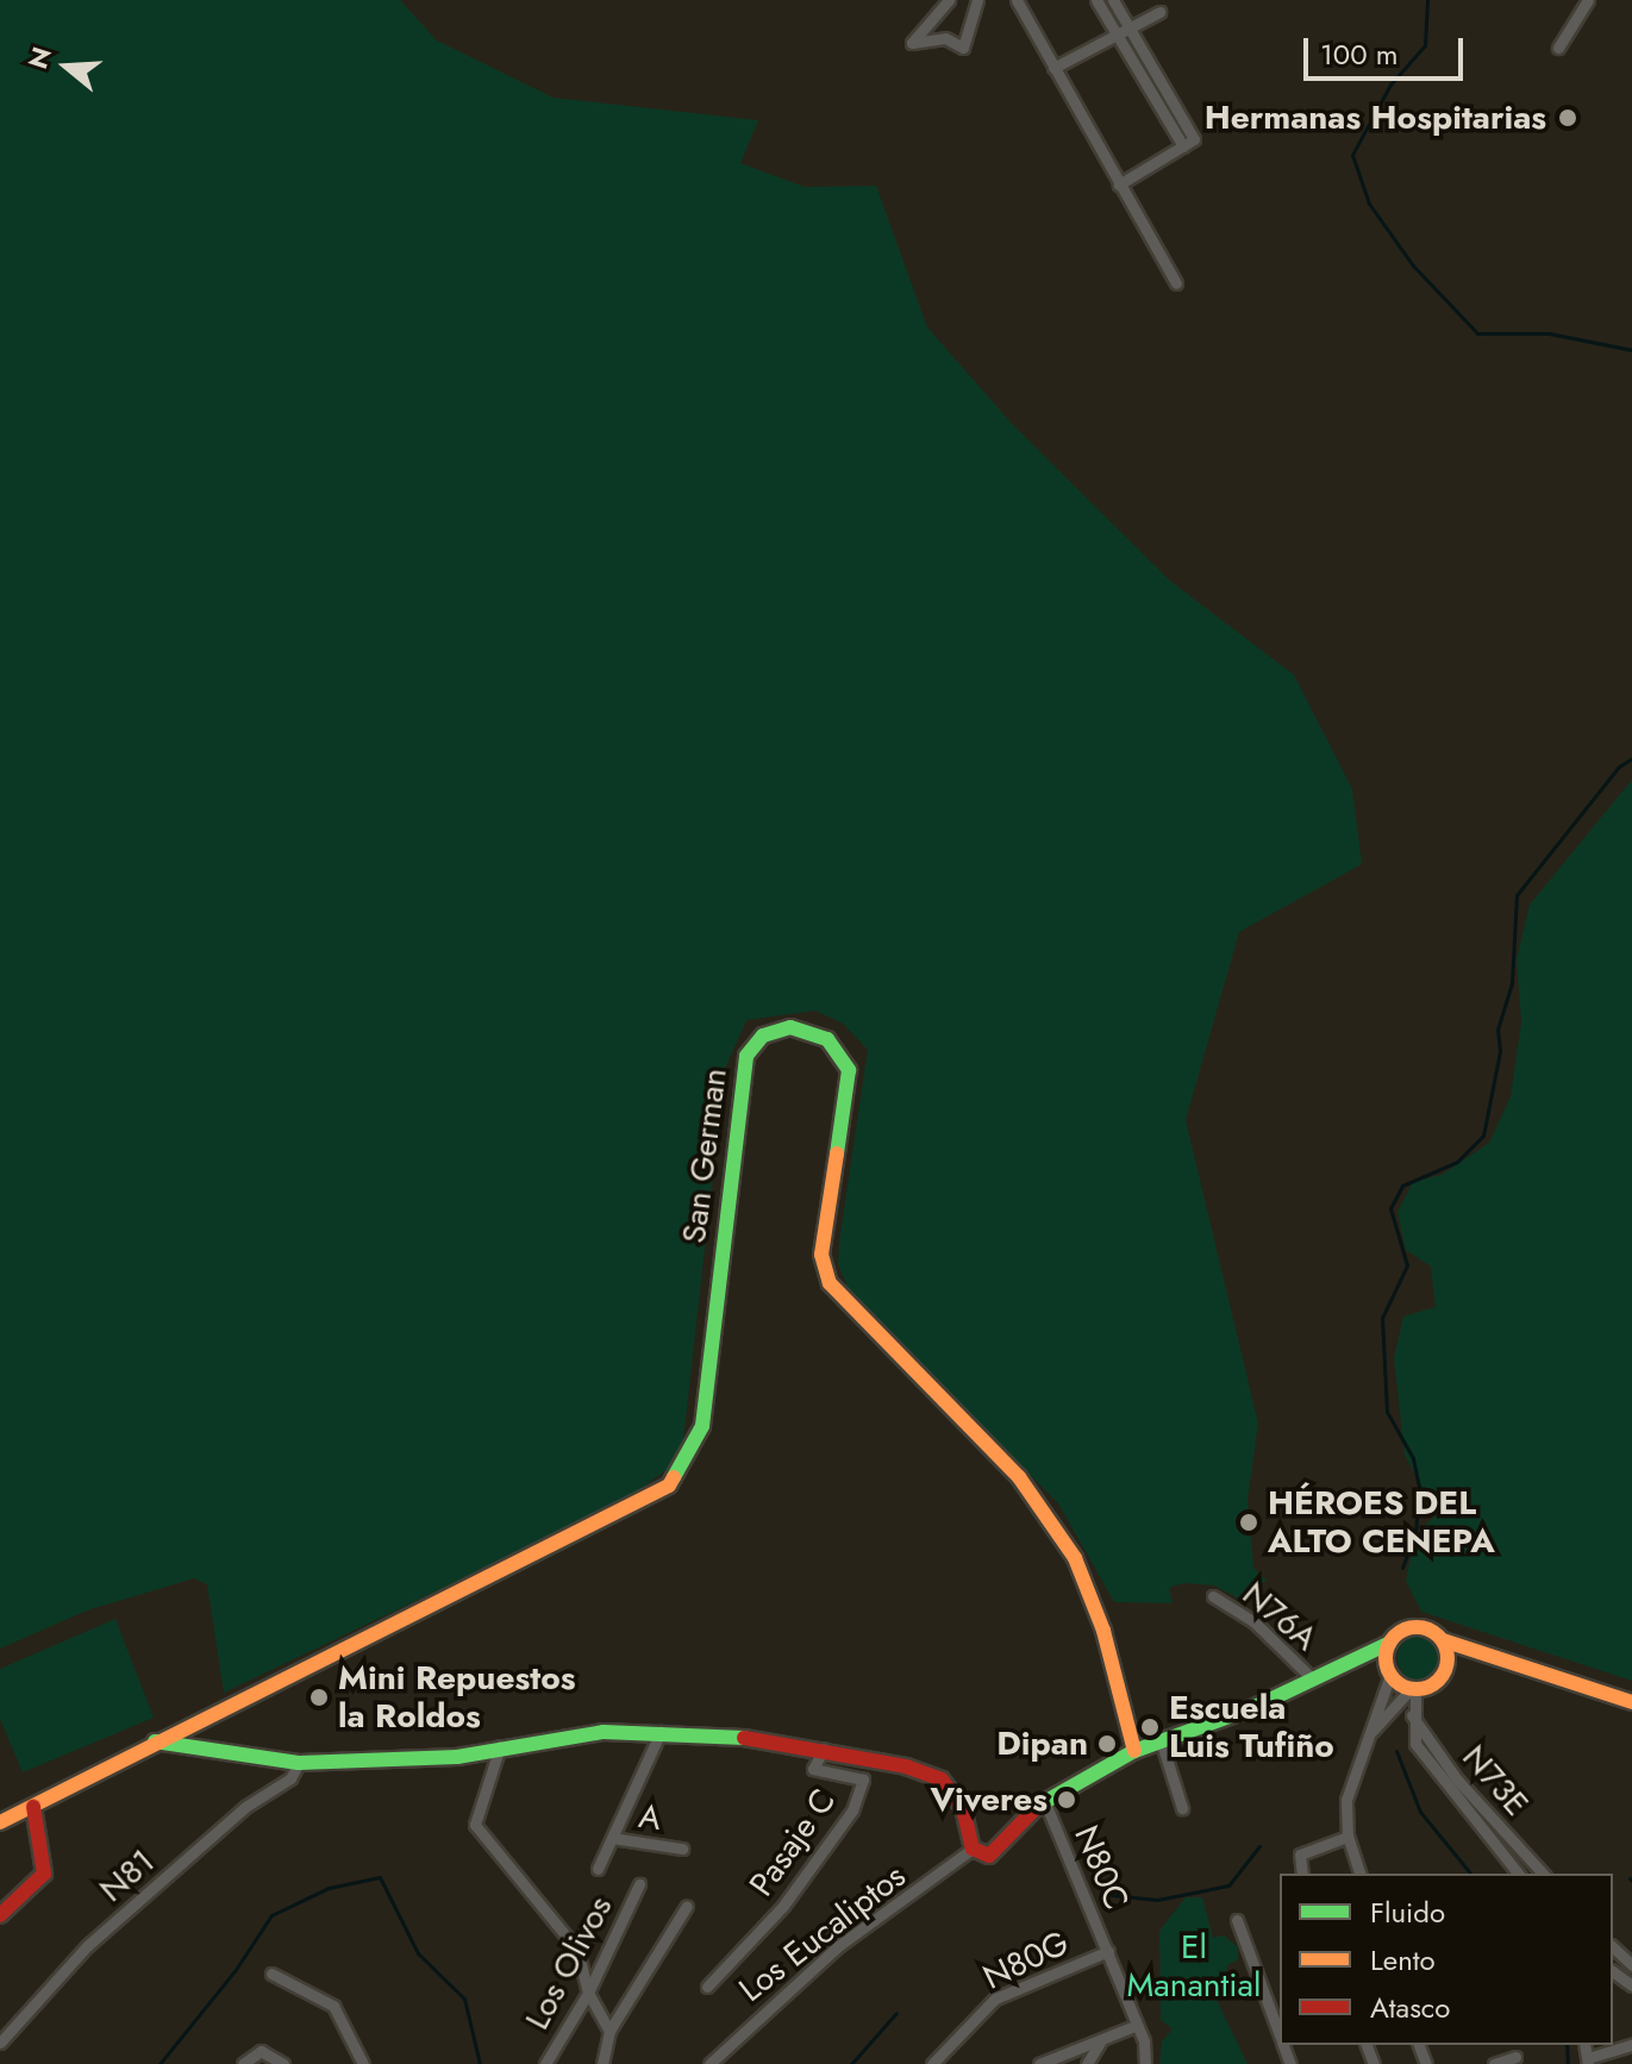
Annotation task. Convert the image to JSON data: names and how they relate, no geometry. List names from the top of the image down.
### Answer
{
  "streets": {
    "main road": ["San German"],
    "street": [
      "N76A",
      "N73E",
      "A",
      "Pasaje C",
      "N80C",
      "N81",
      "Los Eucaliptos",
      "N80G",
      "Los Olivos"
    ]
  },
  "crossings": [
    ["N80C", "N80G"]
  ],
  "parks": ["El Manantial"],
  "places": [
    "Hermanas Hospitarias",
    "HÉROES DEL ALTO CENEPA",
    "Mini Repuestos la Roldos",
    "Escuela Luis Tufiño",
    "Dipan",
    "Viveres"
  ],
  "legend": ["Fluido", "Lento", "Atasco"],
  "scale_bar": "100 m",
  "north": "left"
}
